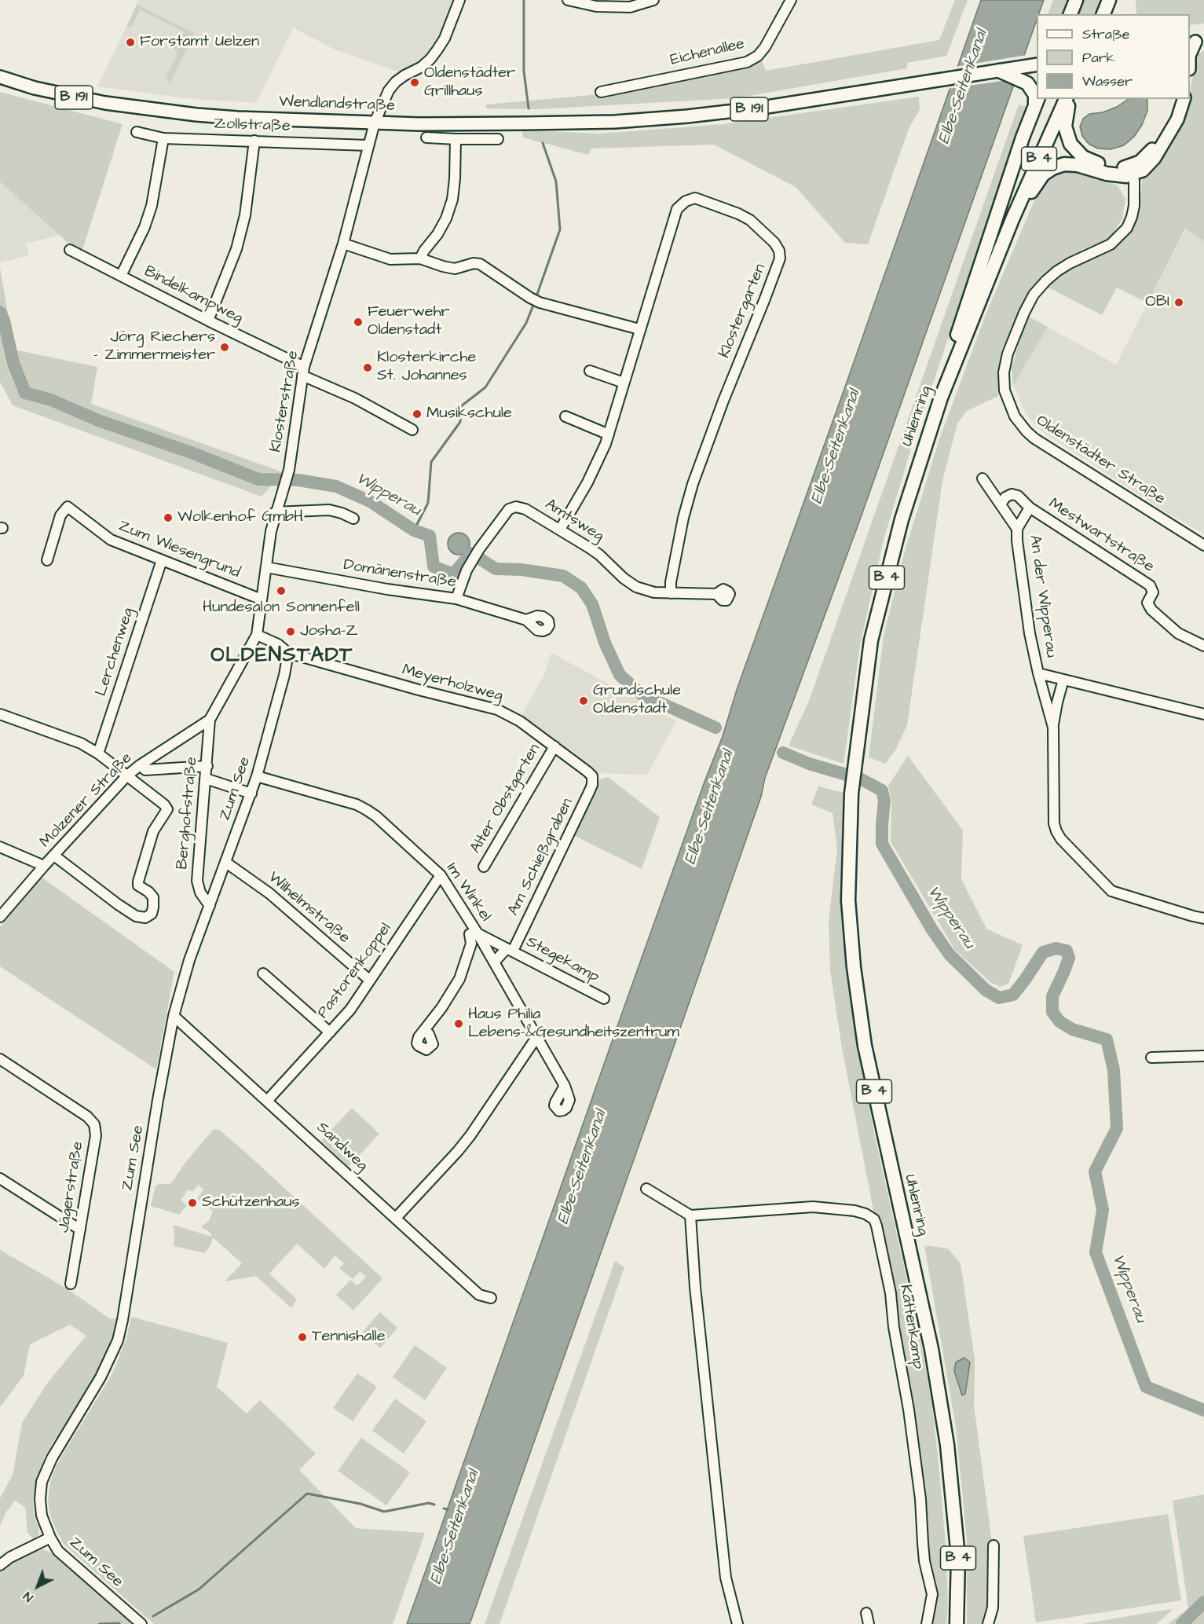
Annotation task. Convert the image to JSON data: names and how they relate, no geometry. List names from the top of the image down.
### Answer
{
  "streets": {
    "highway": ["B 4", "Uhlenring"],
    "main road": ["B 191", "Wendlandstraße"],
    "street": [
      "Eichenallee",
      "Zollstraße",
      "Bindelkampweg",
      "Klostergarten",
      "Klosterstraße",
      "Oldenstädter Straße",
      "Amtsweg",
      "Mestwartstraße",
      "Zum Wiesengrund",
      "Domänenstraße",
      "An der Wipperau",
      "Lerchenweg",
      "Meyerholzweg",
      "Zum See",
      "Alter Obstgarten",
      "Molzener Straße",
      "Berghofstraße",
      "Am Schießgraben",
      "Im Winkel",
      "Wilhelmstraße",
      "Stegekamp",
      "Pastorenkoppel",
      "Sandweg",
      "Jägerstraße",
      "Kattenkamp"
    ]
  },
  "crossings": [
    ["B 191", "Wendlandstraße"],
    ["Wendlandstraße", "Klosterstraße"],
    ["Zollstraße", "Klosterstraße"],
    ["Bindelkampweg", "Klosterstraße"],
    ["Klostergarten", "Amtsweg"],
    ["Klosterstraße", "Zum Wiesengrund"],
    ["Klosterstraße", "Domänenstraße"],
    ["Klosterstraße", "Meyerholzweg"],
    ["Klosterstraße", "Molzener Straße"],
    ["Amtsweg", "Domänenstraße"],
    ["Mestwartstraße", "An der Wipperau"],
    ["Zum Wiesengrund", "Lerchenweg"],
    ["Meyerholzweg", "Zum See"],
    ["Meyerholzweg", "Alter Obstgarten"],
    ["Meyerholzweg", "Molzener Straße"],
    ["Meyerholzweg", "Am Schießgraben"],
    ["Zum See", "Berghofstraße"],
    ["Zum See", "Im Winkel"],
    ["Zum See", "Wilhelmstraße"],
    ["Zum See", "Sandweg"],
    ["Molzener Straße", "Berghofstraße"],
    ["Am Schießgraben", "Stegekamp"],
    ["Im Winkel", "Stegekamp"],
    ["Im Winkel", "Pastorenkoppel"],
    ["Wilhelmstraße", "Pastorenkoppel"],
    ["Pastorenkoppel", "Sandweg"]
  ],
  "districts": ["OLDENSTADT"],
  "water": ["Elbe-Seitenkanal", "Wipperau"],
  "places": [
    "Forstamt Uelzen",
    "Oldenstädter Grillhaus",
    "OBI",
    "Feuerwehr Oldenstadt",
    "Jörg Riechers - Zimmermeister",
    "Klosterkirche St. Johannes",
    "Musikschule",
    "Wolkenhof GmbH",
    "Hundesalon Sonnenfell",
    "Josha-Z",
    "Grundschule Oldenstadt",
    "Haus Philia Lebens-&Gesundheitszentrum",
    "Schützenhaus",
    "Tennishalle"
  ],
  "legend": ["Straße", "Park", "Wasser"],
  "north": "bottom left"
}
